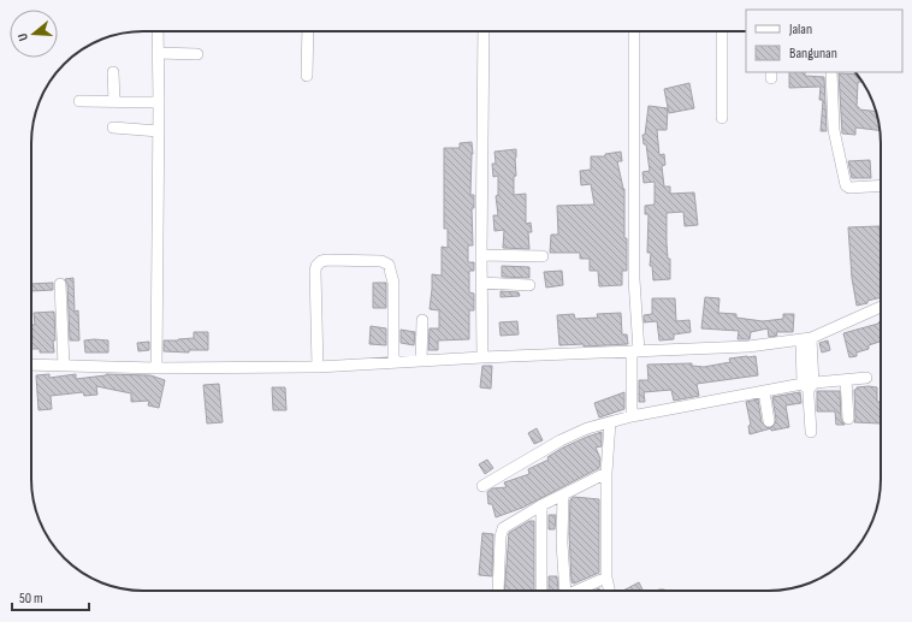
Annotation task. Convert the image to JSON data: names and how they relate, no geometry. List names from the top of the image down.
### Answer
{
  "legend": ["Jalan", "Bangunan"],
  "scale_bar": "50 m",
  "north": "left"
}
